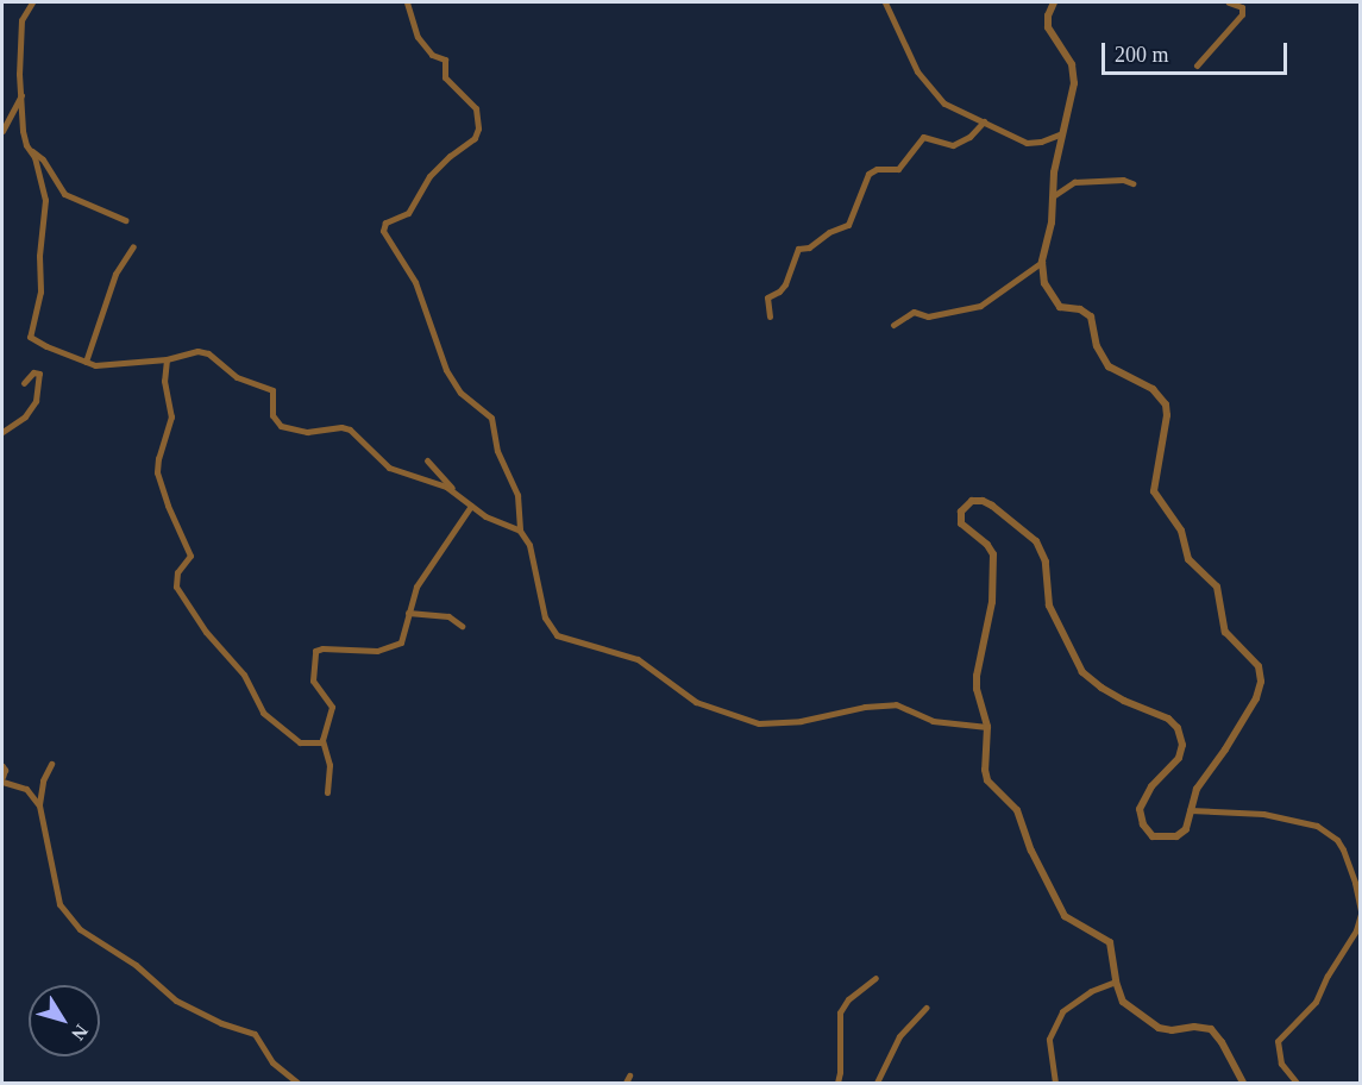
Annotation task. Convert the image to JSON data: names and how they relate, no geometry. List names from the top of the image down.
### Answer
{
  "scale_bar": "200 m",
  "north": "bottom right"
}
